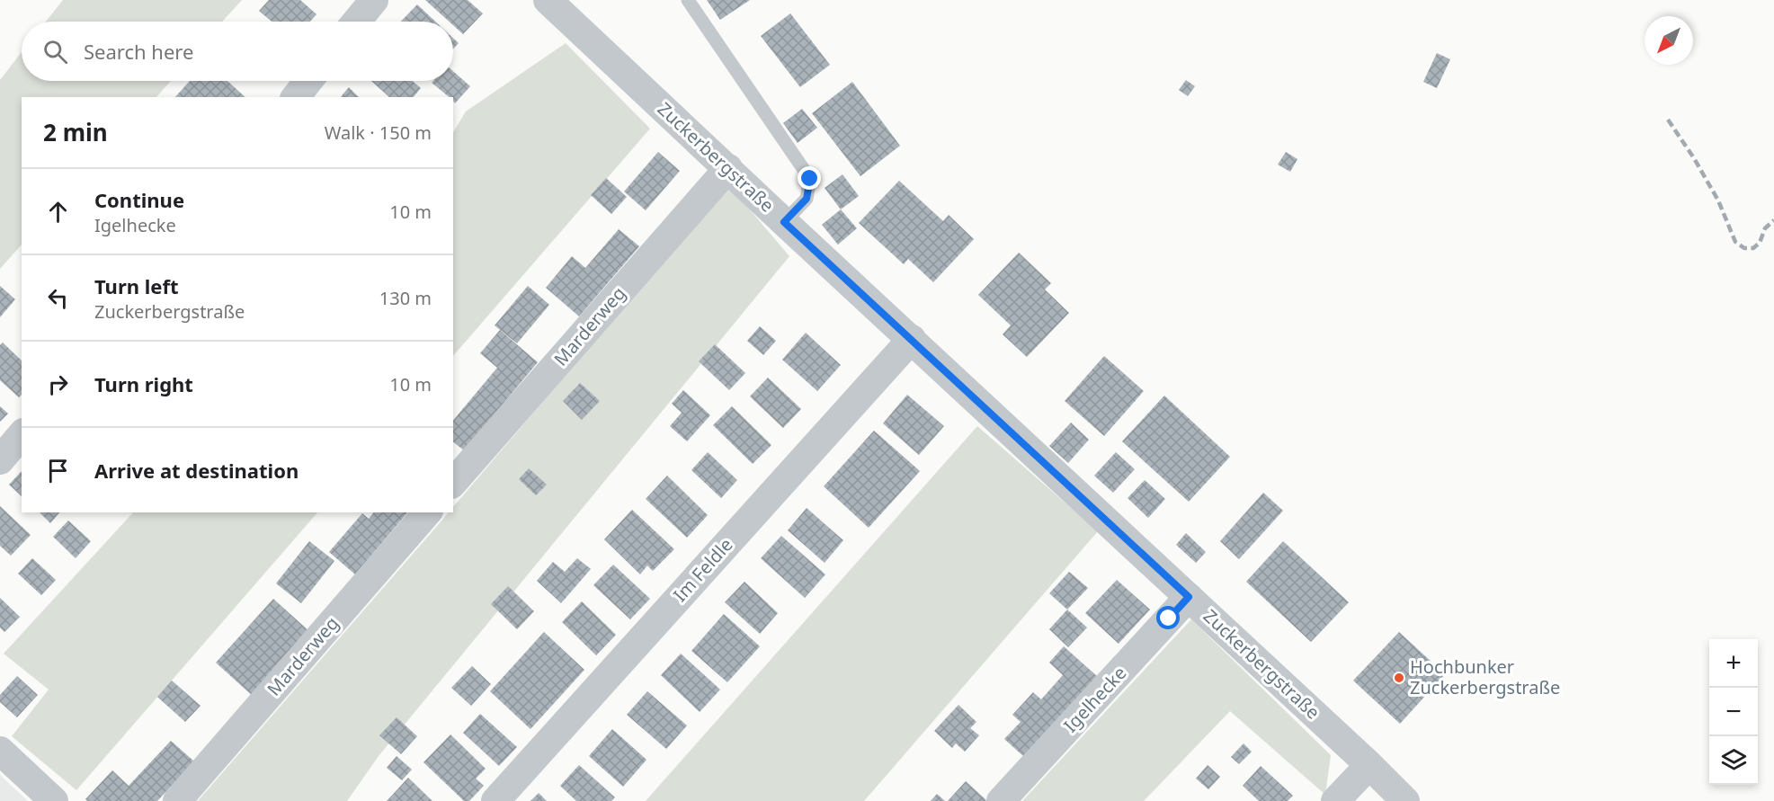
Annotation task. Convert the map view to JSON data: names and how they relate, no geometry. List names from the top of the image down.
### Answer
{
  "streets": {
    "street": [
      "Zuckerbergstraße",
      "Marderweg",
      "Im Feldle",
      "Igelhecke"
    ]
  },
  "crossings": [
    ["Zuckerbergstraße", "Marderweg"],
    ["Zuckerbergstraße", "Im Feldle"],
    ["Zuckerbergstraße", "Igelhecke"]
  ],
  "places": ["Hochbunker Zuckerbergstraße"],
  "north": "bottom left",
  "page": {
    "search": "Search here",
    "heading": ["2 min", "Walk · 150 m"],
    "list": [
      ["Continue", "Igelhecke", "10 m"],
      ["Turn left", "Zuckerbergstraße", "130 m"],
      ["Turn right", "10 m"],
      "Arrive at destination"
    ],
    "map_buttons": ["+", "−"]
  }
}
